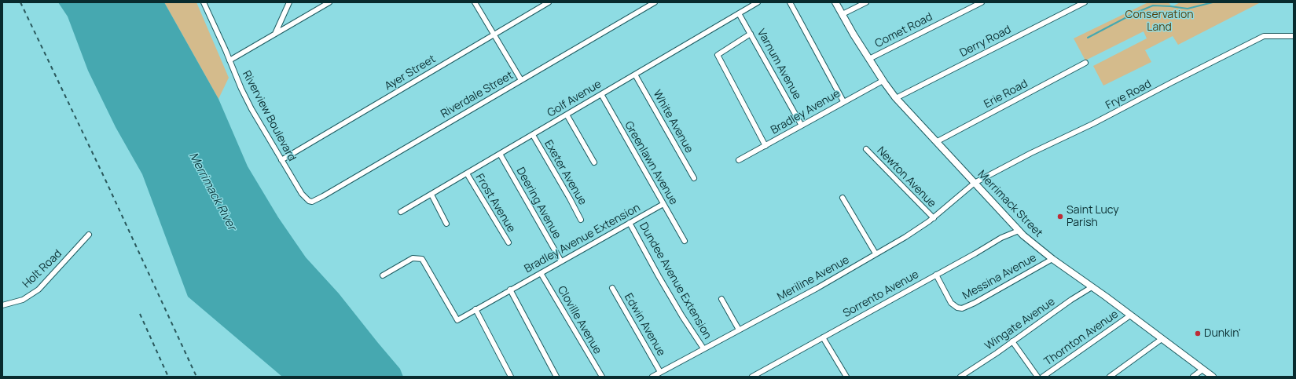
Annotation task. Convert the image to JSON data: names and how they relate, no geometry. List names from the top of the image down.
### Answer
{
  "streets": {
    "main road": ["Merrimack Street"],
    "street": [
      "Comet Road",
      "Derry Road",
      "Varnum Avenue",
      "Ayer Street",
      "Erie Road",
      "Riverdale Street",
      "Frye Road",
      "Golf Avenue",
      "Bradley Avenue",
      "Riverview Boulevard",
      "White Avenue",
      "Greenlawn Avenue",
      "Exeter Avenue",
      "Newton Avenue",
      "Frost Avenue",
      "Deering Avenue",
      "Bradley Avenue Extension",
      "Holt Road",
      "Messina Avenue",
      "Meriline Avenue",
      "Dundee Avenue Extension",
      "Sorrento Avenue",
      "Cloville Avenue",
      "Wingate Avenue",
      "Edwin Avenue",
      "Thornton Avenue"
    ]
  },
  "crossings": [
    ["Comet Road", "Merrimack Street"],
    ["Derry Road", "Merrimack Street"],
    ["Varnum Avenue", "Golf Avenue"],
    ["Varnum Avenue", "Bradley Avenue"],
    ["Ayer Street", "Riverview Boulevard"],
    ["Erie Road", "Merrimack Street"],
    ["Riverdale Street", "Riverview Boulevard"],
    ["Frye Road", "Merrimack Street"],
    ["Frye Road", "Meriline Avenue"],
    ["Golf Avenue", "White Avenue"],
    ["Golf Avenue", "Greenlawn Avenue"],
    ["Golf Avenue", "Exeter Avenue"],
    ["Golf Avenue", "Frost Avenue"],
    ["Golf Avenue", "Deering Avenue"],
    ["Bradley Avenue", "Merrimack Street"],
    ["Greenlawn Avenue", "Bradley Avenue Extension"],
    ["Newton Avenue", "Meriline Avenue"],
    ["Deering Avenue", "Bradley Avenue Extension"],
    ["Merrimack Street", "Messina Avenue"],
    ["Merrimack Street", "Meriline Avenue"],
    ["Merrimack Street", "Sorrento Avenue"],
    ["Merrimack Street", "Wingate Avenue"],
    ["Merrimack Street", "Thornton Avenue"],
    ["Bradley Avenue Extension", "Dundee Avenue Extension"],
    ["Bradley Avenue Extension", "Cloville Avenue"],
    ["Messina Avenue", "Sorrento Avenue"],
    ["Meriline Avenue", "Dundee Avenue Extension"],
    ["Meriline Avenue", "Edwin Avenue"]
  ],
  "water": ["Merrimack River"],
  "parks": ["Conservation Land"],
  "places": ["Saint Lucy Parish", "Dunkin'"]
}
